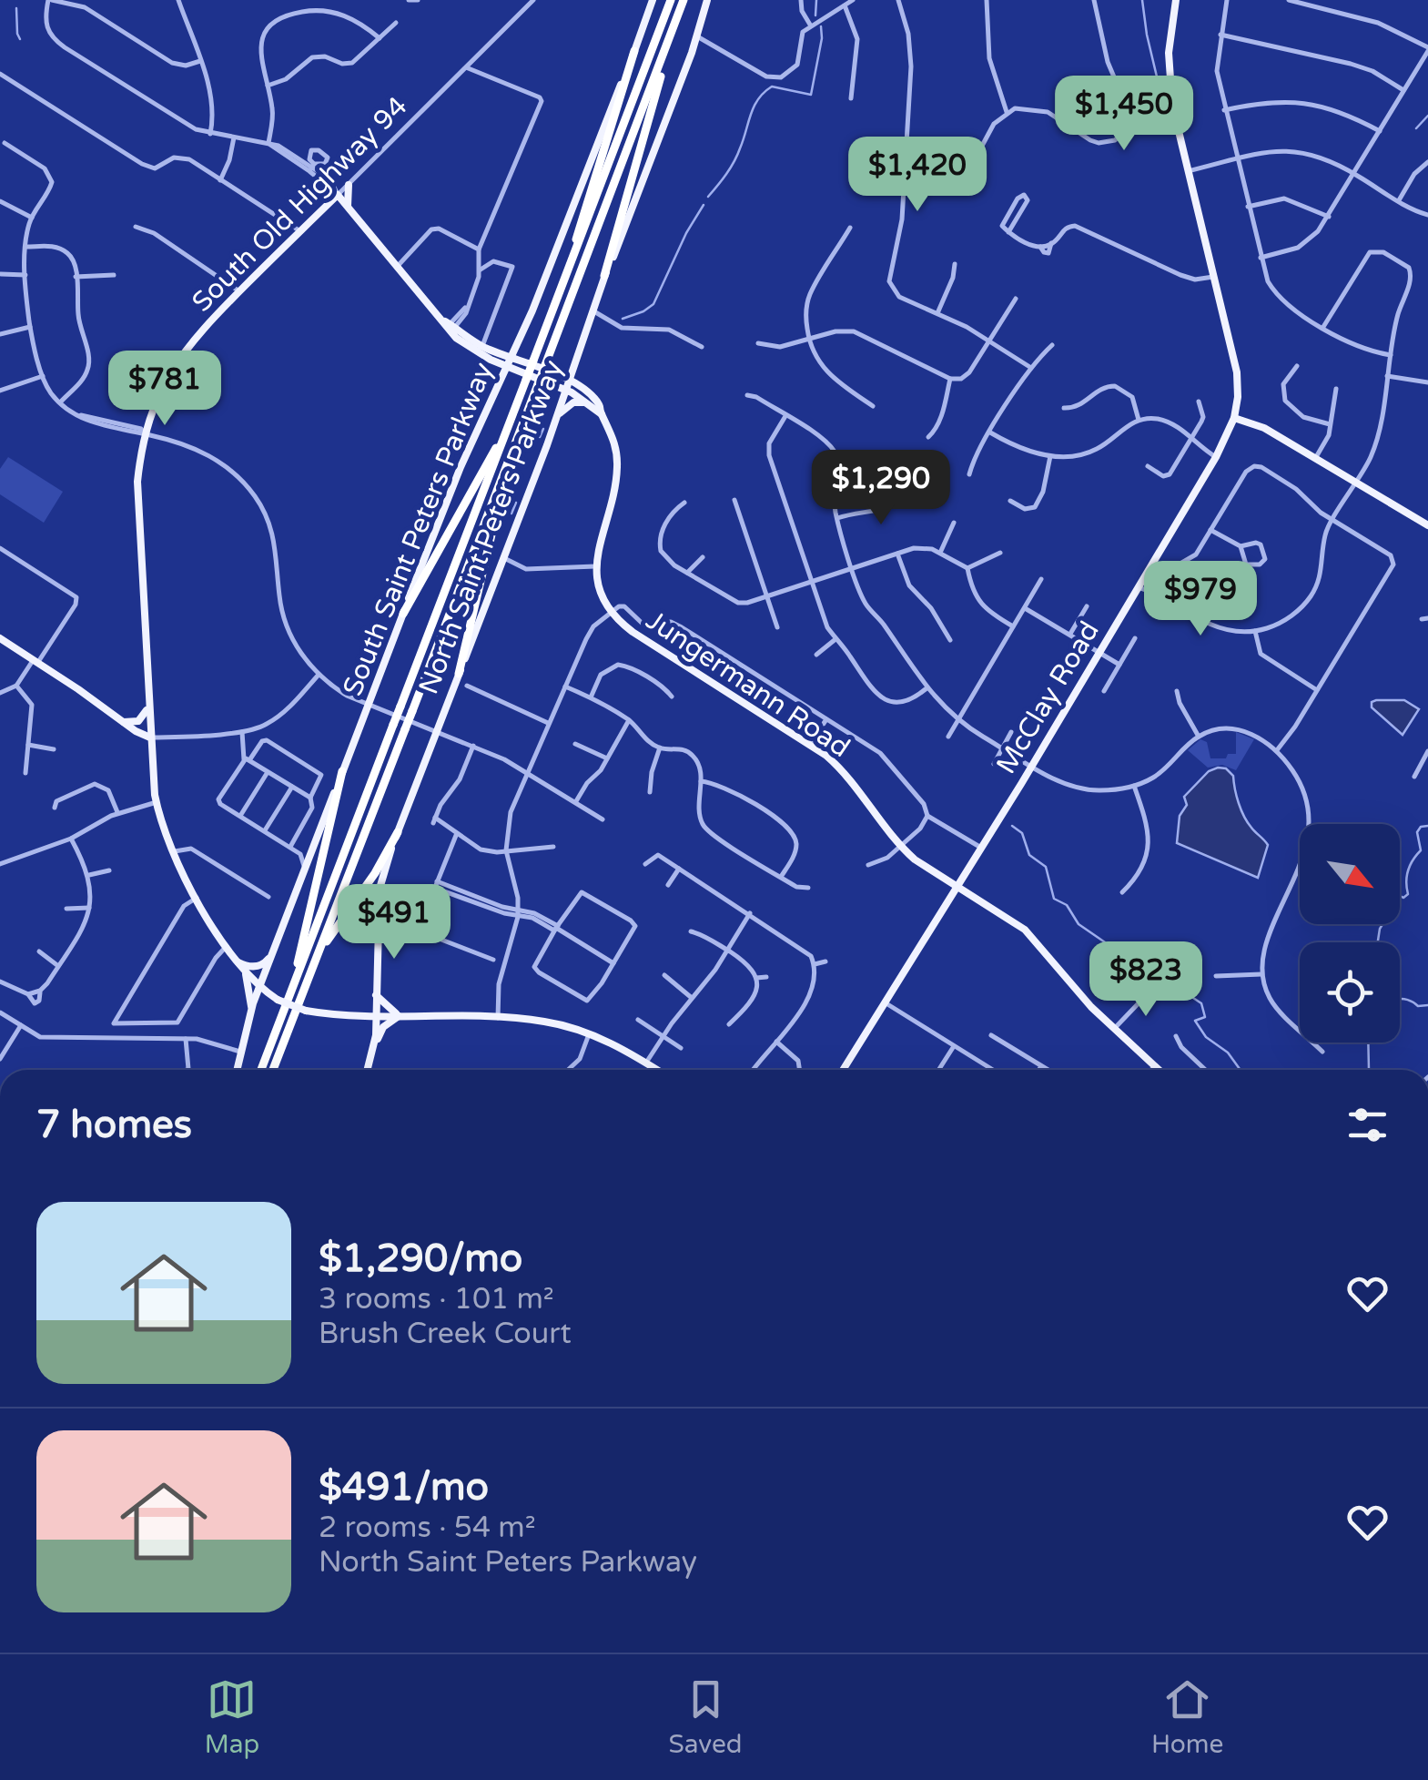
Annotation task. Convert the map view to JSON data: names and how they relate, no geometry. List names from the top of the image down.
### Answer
{
  "streets": {
    "main road": [
      "South Old Highway 94",
      "North Saint Peters Parkway",
      "South Saint Peters Parkway",
      "Jungermann Road",
      "McClay Road"
    ]
  },
  "crossings": [
    ["South Old Highway 94", "North Saint Peters Parkway"],
    ["South Old Highway 94", "South Saint Peters Parkway"],
    ["Jungermann Road", "McClay Road"]
  ],
  "north": "bottom right",
  "page": {
    "price": [
      "$1,450",
      "$1,420",
      "$781",
      "$1,290",
      "$979",
      "$491",
      "$823"
    ],
    "heading": "7 homes",
    "list": [
      {
        "name": "$1,290/mo",
        "note": "3 rooms · 101 m² · Brush Creek Court"
      },
      {
        "name": "$491/mo",
        "note": "2 rooms · 54 m² · North Saint Peters Parkway"
      }
    ],
    "tabs": ["Map", "Saved", "Home"]
  }
}
